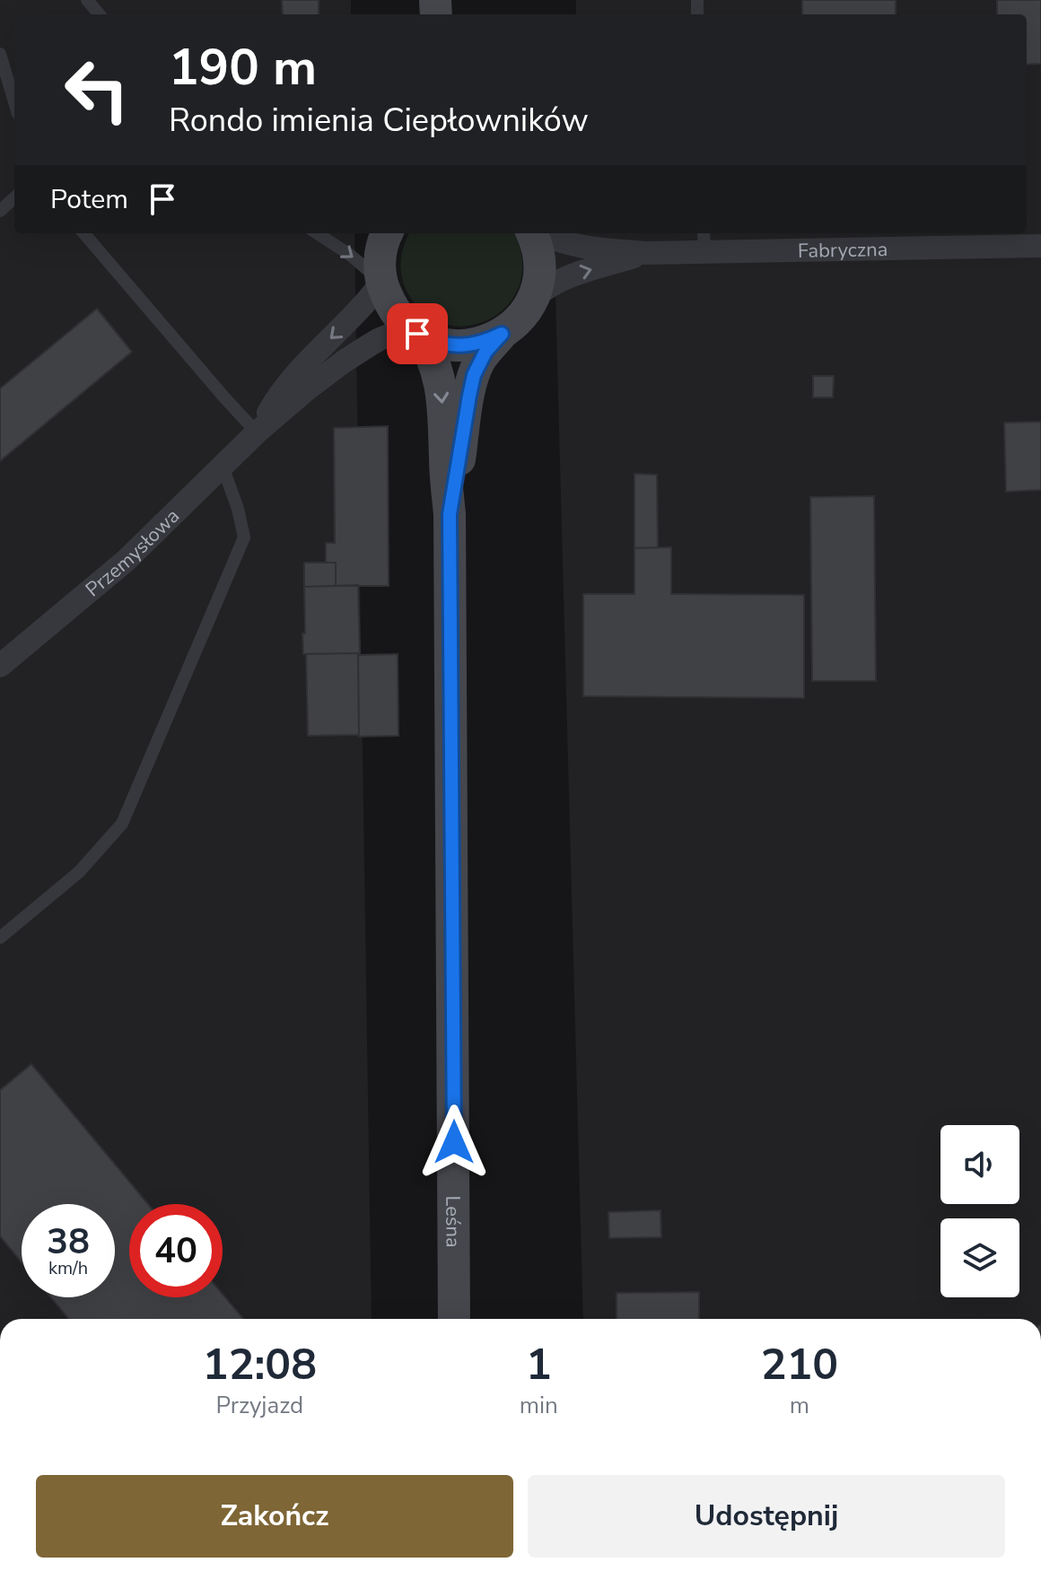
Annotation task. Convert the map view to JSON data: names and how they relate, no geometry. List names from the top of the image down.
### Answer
{
  "streets": {
    "street": ["Fabryczna", "Przemysłowa", "Leśna"]
  },
  "crossings": [
    ["Fabryczna", "Leśna"],
    ["Przemysłowa", "Leśna"]
  ],
  "page": {
    "turn": ["190 m", "Rondo imienia Ciepłowników"],
    "then": "Potem",
    "speed": "38 km/h",
    "limit": "40",
    "eta": [
      "12:08",
      "Przyjazd",
      "1",
      "min",
      "210",
      "m"
    ],
    "buttons": ["Zakończ", "Udostępnij"]
  }
}
